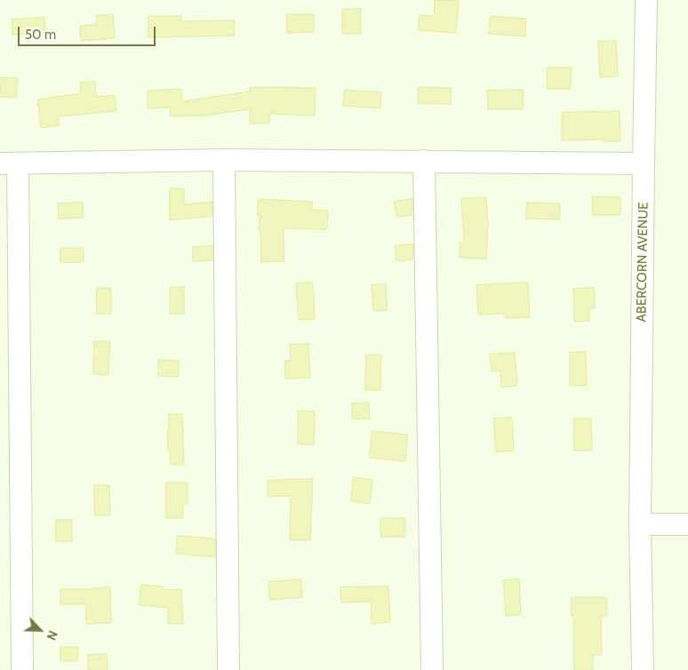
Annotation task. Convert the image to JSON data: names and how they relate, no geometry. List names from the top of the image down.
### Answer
{
  "streets": {
    "street": ["ABERCORN AVENUE"]
  },
  "scale_bar": "50 m",
  "north": "bottom right"
}
